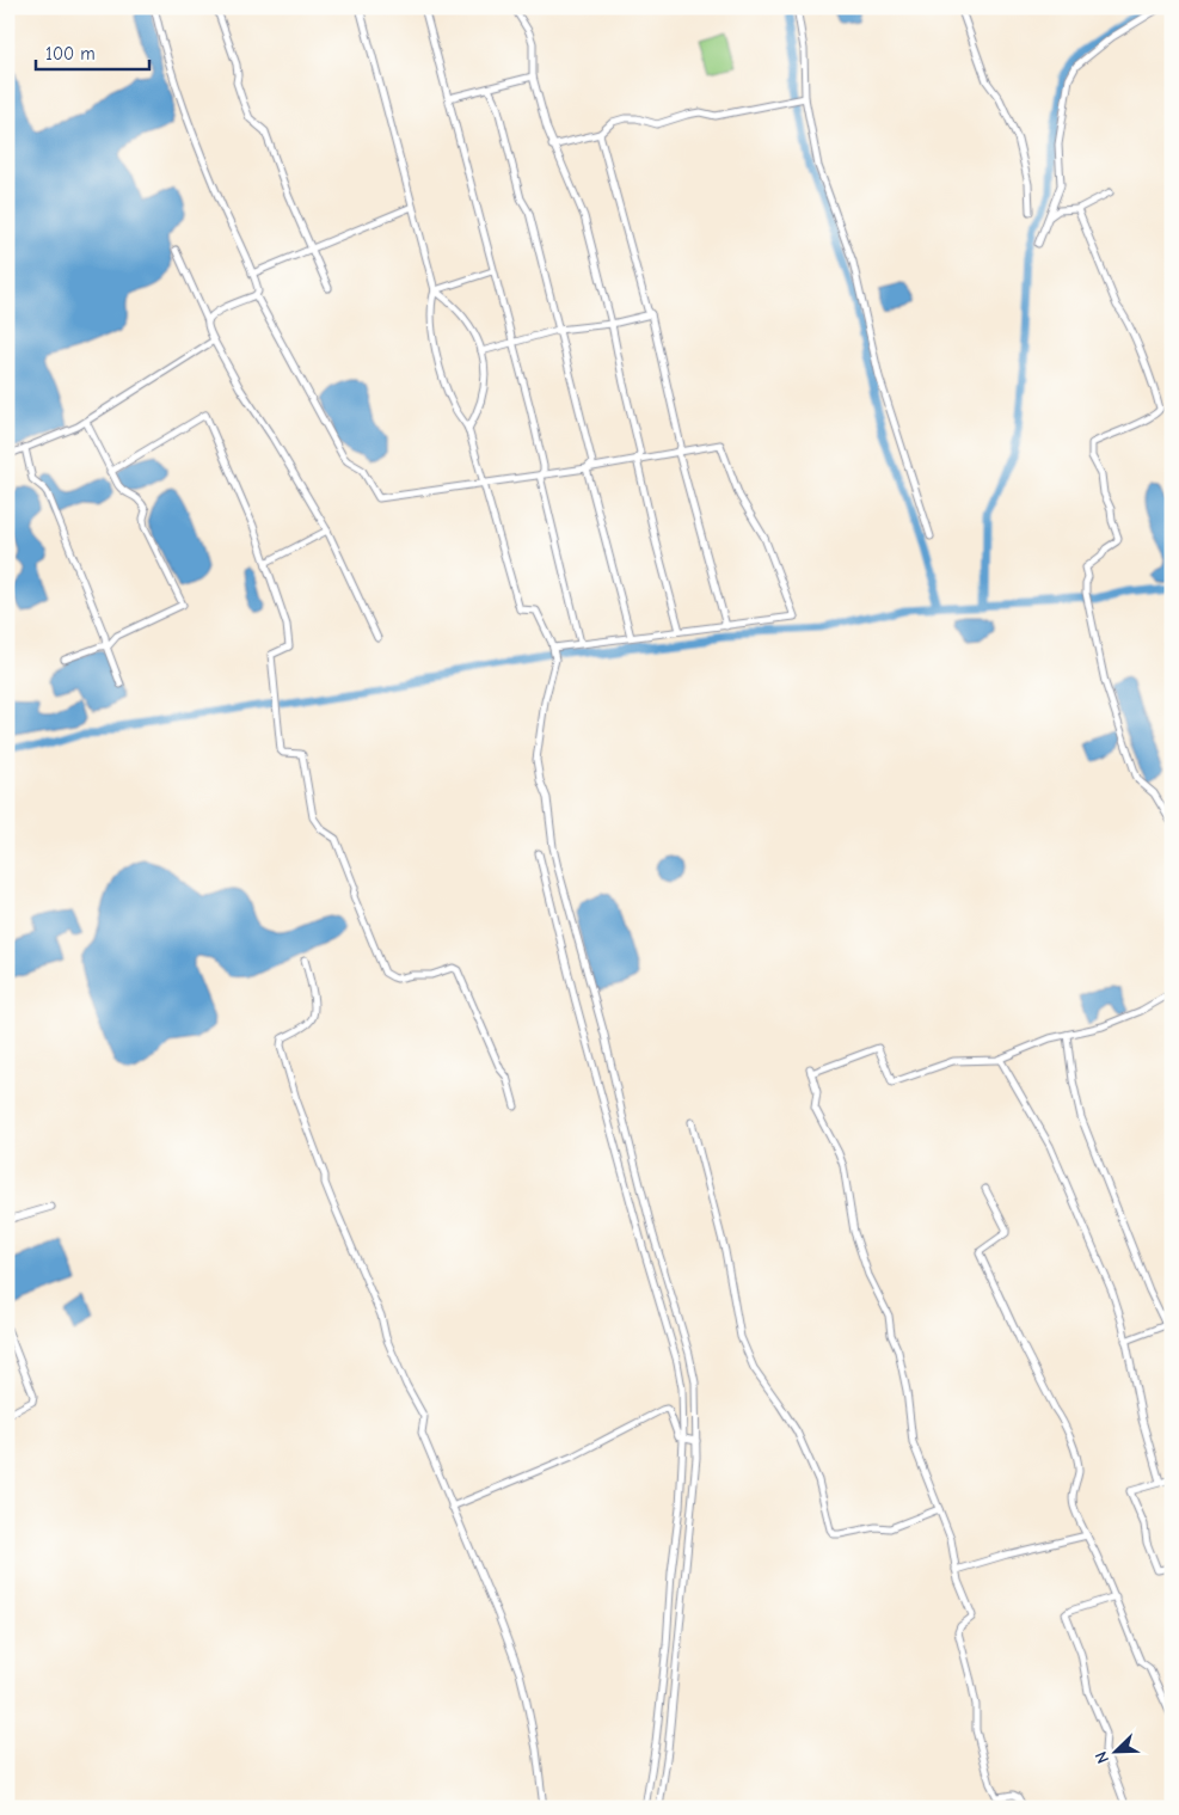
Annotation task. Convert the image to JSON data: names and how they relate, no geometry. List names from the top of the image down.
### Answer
{
  "scale_bar": "100 m",
  "north": "bottom left"
}
